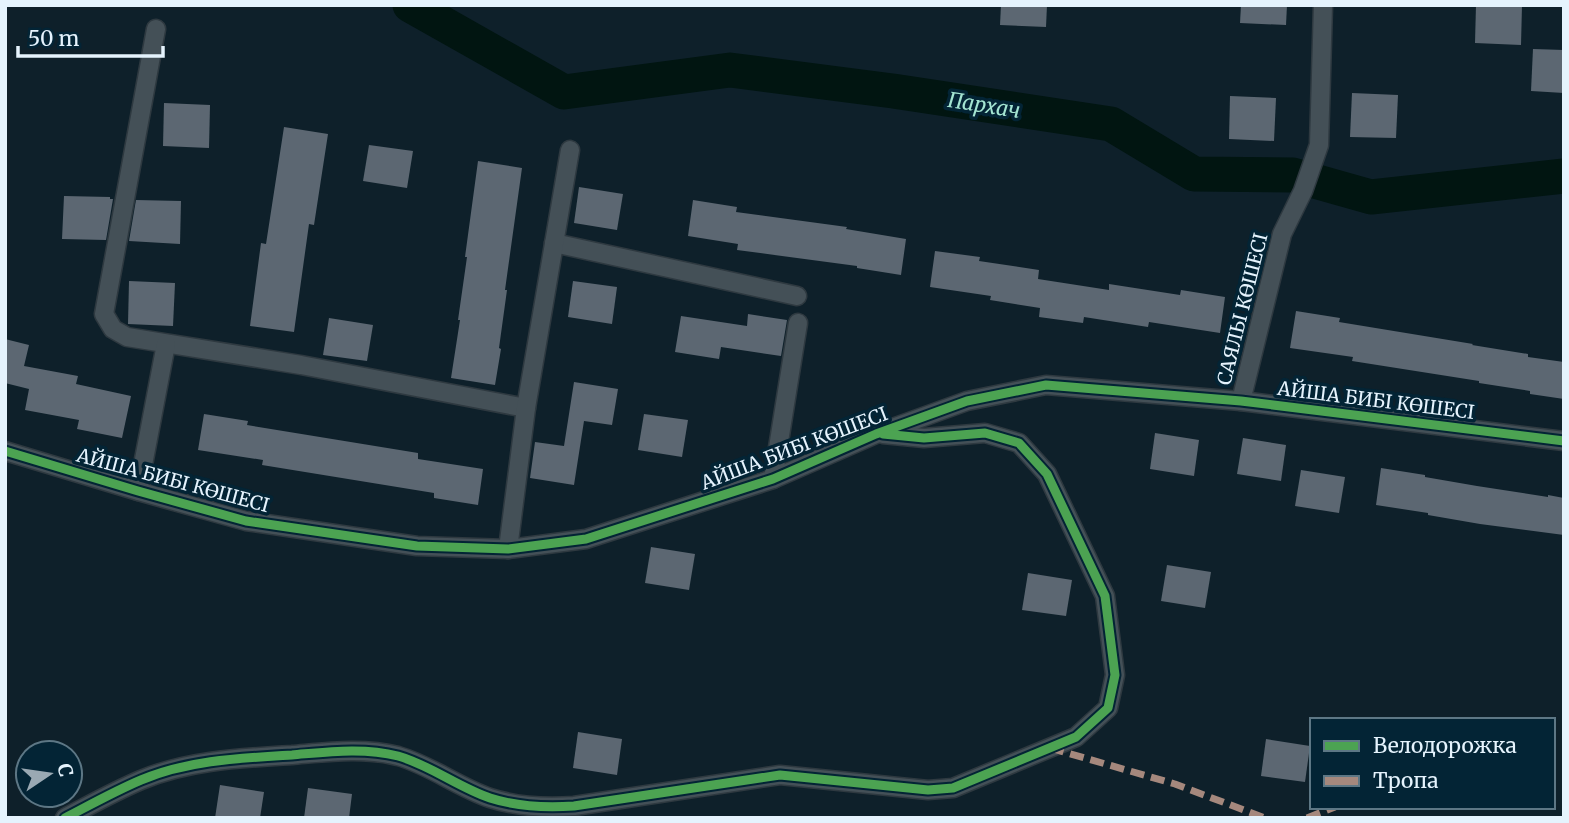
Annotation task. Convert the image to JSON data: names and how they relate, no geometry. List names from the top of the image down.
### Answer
{
  "streets": {
    "street": ["САЯЛЫ КӨШЕСІ", "АЙША БИБІ КӨШЕСІ"]
  },
  "crossings": [
    ["САЯЛЫ КӨШЕСІ", "АЙША БИБІ КӨШЕСІ"]
  ],
  "water": ["Пархач"],
  "legend": ["Велодорожка", "Тропа"],
  "scale_bar": "50 m",
  "north": "right"
}
